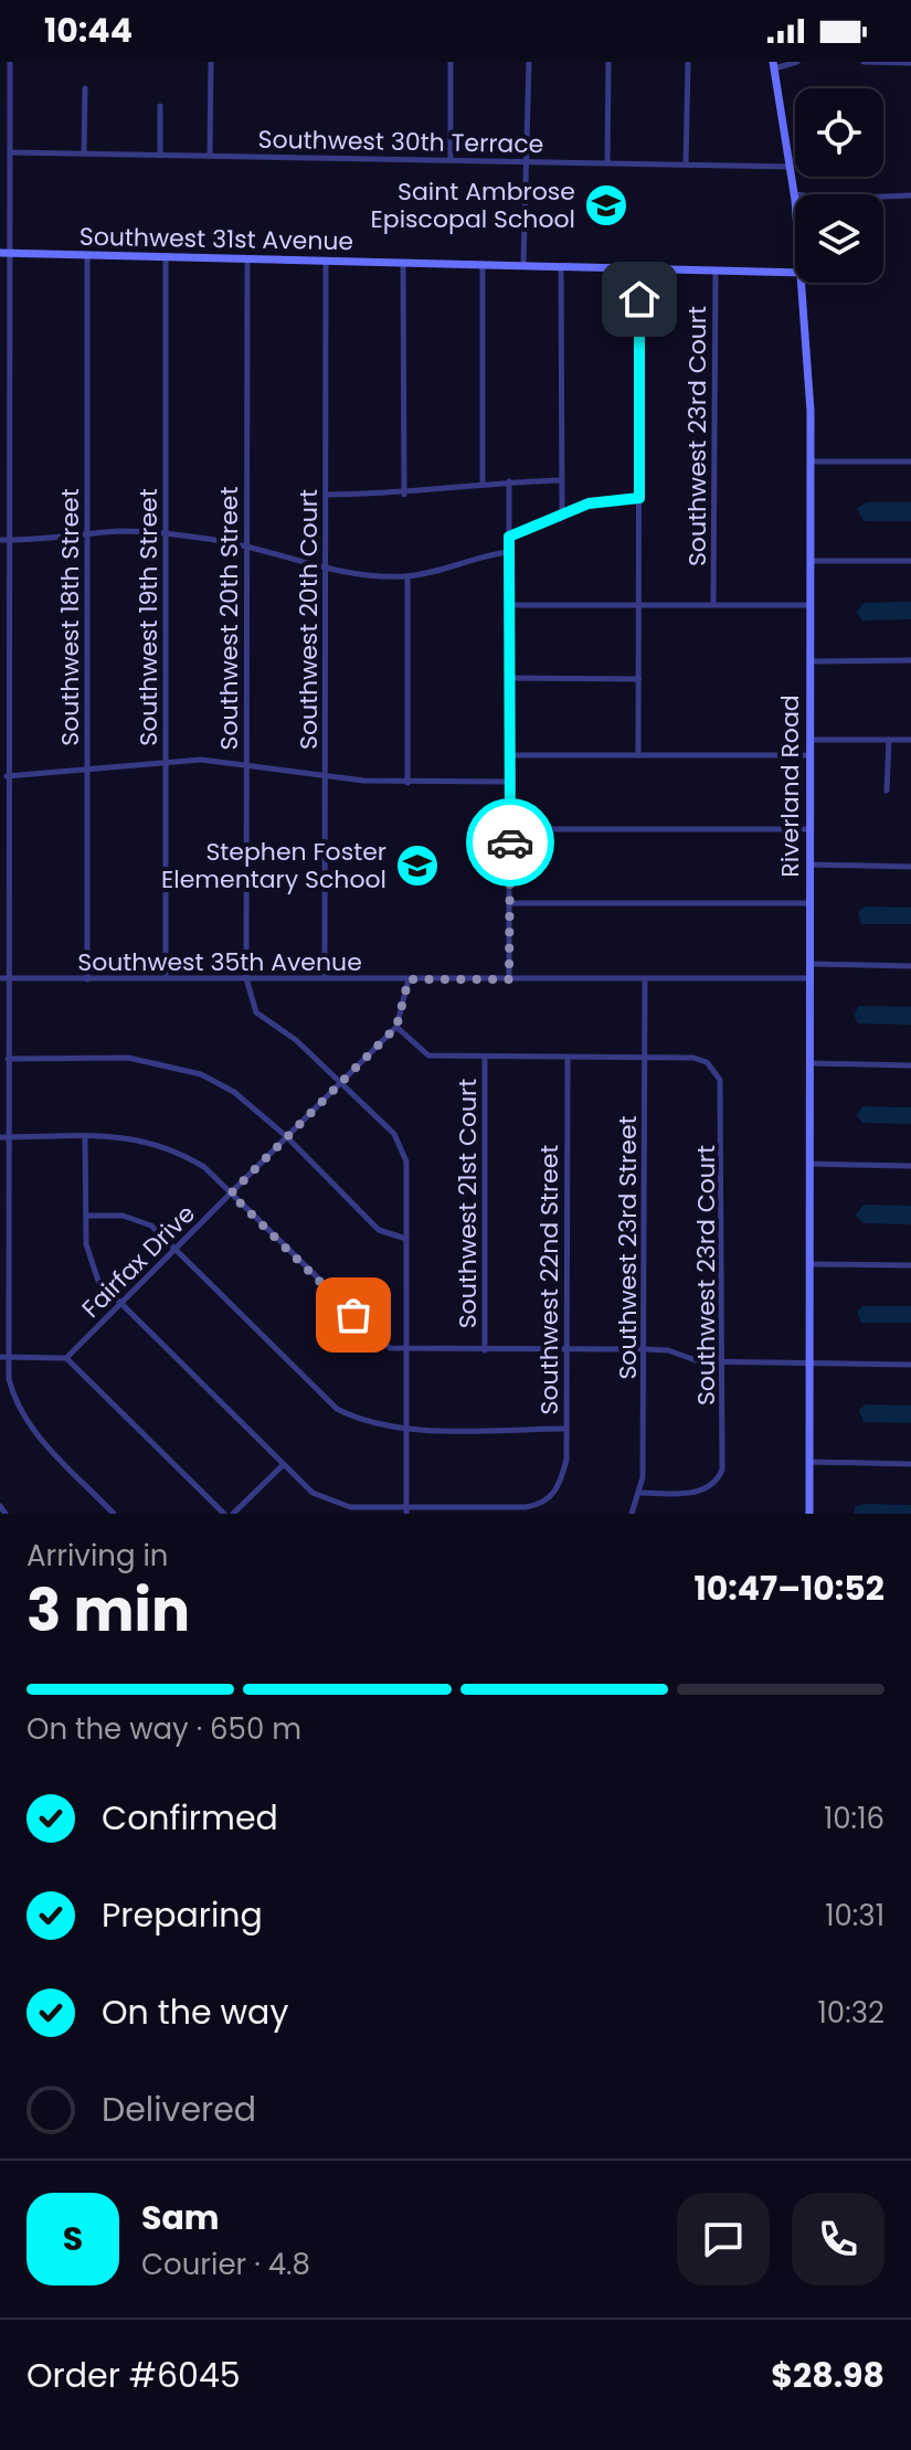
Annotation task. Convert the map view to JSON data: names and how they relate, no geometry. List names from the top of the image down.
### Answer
{
  "streets": {
    "street": [
      "Southwest 30th Terrace",
      "Southwest 31st Avenue",
      "Southwest 23rd Court",
      "Southwest 18th Street",
      "Southwest 19th Street",
      "Southwest 20th Street",
      "Southwest 20th Court",
      "Riverland Road",
      "Southwest 35th Avenue",
      "Southwest 21st Court",
      "Southwest 23rd Street",
      "Fairfax Drive",
      "Southwest 22nd Street"
    ]
  },
  "crossings": [
    ["Southwest 30th Terrace", "Riverland Road"],
    ["Southwest 31st Avenue", "Southwest 23rd Court"],
    ["Southwest 31st Avenue", "Southwest 18th Street"],
    ["Southwest 31st Avenue", "Southwest 19th Street"],
    ["Southwest 31st Avenue", "Southwest 20th Street"],
    ["Southwest 31st Avenue", "Southwest 20th Court"],
    ["Southwest 23rd Court", "Southwest 23rd Street"],
    ["Southwest 18th Street", "Southwest 35th Avenue"],
    ["Southwest 19th Street", "Southwest 35th Avenue"],
    ["Southwest 20th Street", "Southwest 35th Avenue"],
    ["Southwest 20th Court", "Southwest 35th Avenue"],
    ["Riverland Road", "Southwest 35th Avenue"],
    ["Southwest 35th Avenue", "Southwest 23rd Street"]
  ],
  "places": {
    "school or university": ["Saint Ambrose Episcopal School", "Stephen Foster Elementary School"]
  },
  "page": {
    "status": "10:44",
    "heading": ["3 min", "Arriving in", "10:47–10:52"],
    "panel": [
      "Sam",
      "Courier · 4.8",
      "Order #6045",
      "$28.98"
    ],
    "bar": "On the way · 650 m",
    "list": [
      ["Confirmed", "10:16"],
      ["Preparing", "10:31"],
      ["On the way", "10:32"],
      "Delivered"
    ],
    "round": "S"
  }
}
